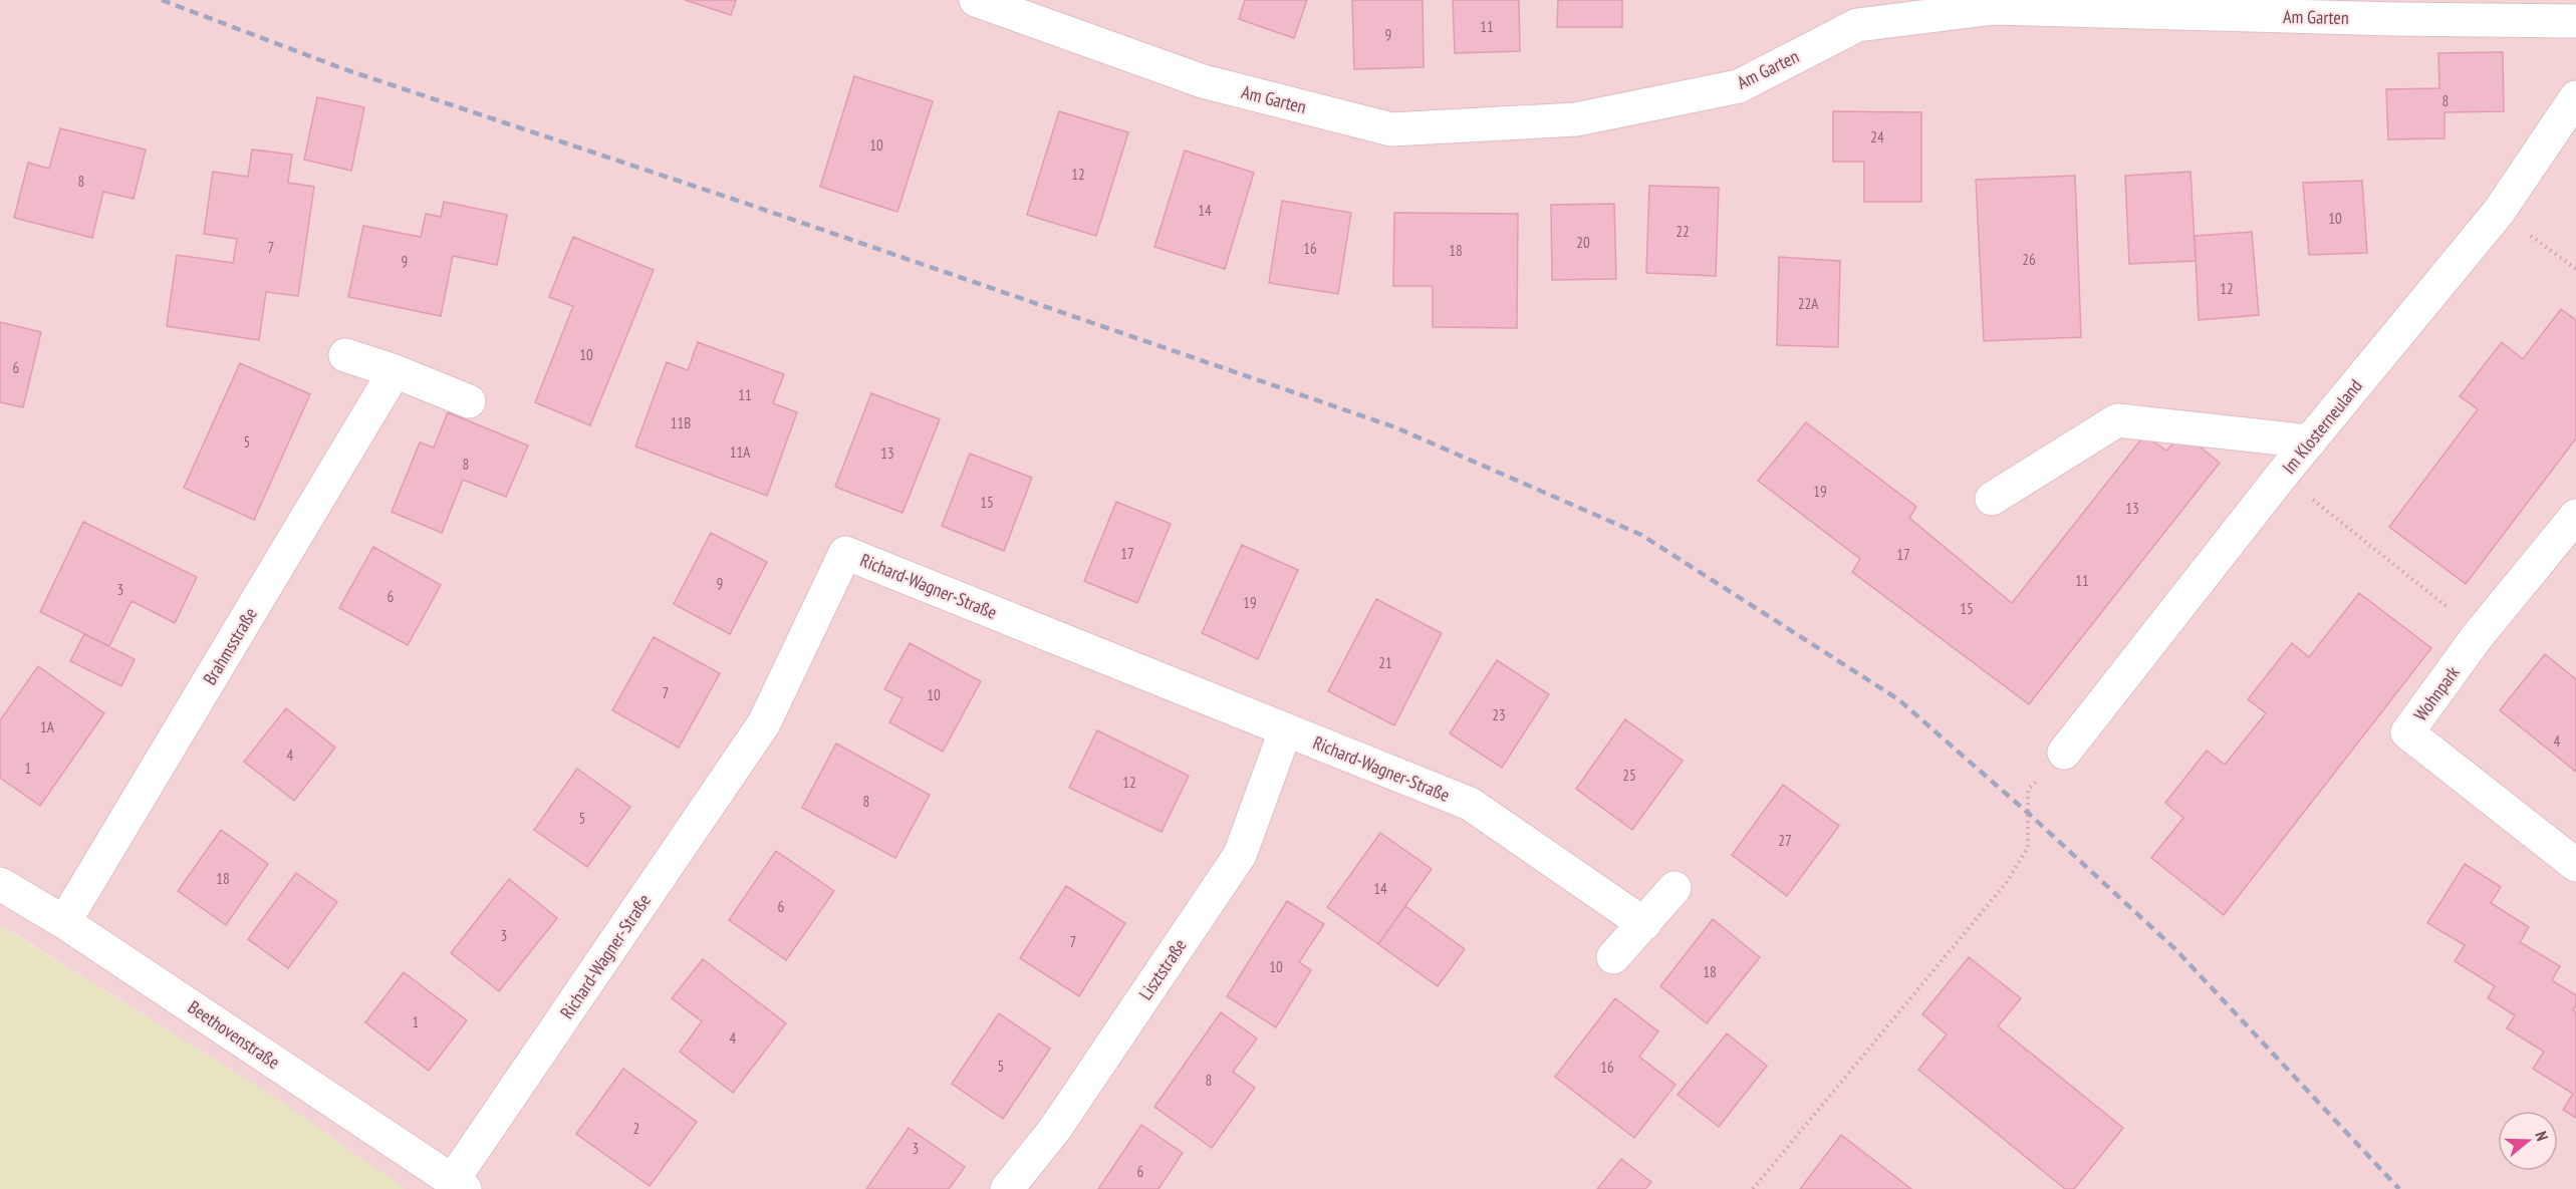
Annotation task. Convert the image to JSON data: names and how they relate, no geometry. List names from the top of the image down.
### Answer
{
  "streets": {
    "street": [
      "Am Garten",
      "Im Klosterneuland",
      "Richard-Wagner-Straße",
      "Brahmsstraße",
      "Wohnpark",
      "Lisztstraße",
      "Beethovenstraße"
    ]
  },
  "crossings": [
    ["Richard-Wagner-Straße", "Lisztstraße"],
    ["Richard-Wagner-Straße", "Beethovenstraße"],
    ["Brahmsstraße", "Beethovenstraße"]
  ],
  "house_numbers": [
    "11",
    "9",
    "8",
    "24",
    "10",
    "12",
    "8",
    "14",
    "10",
    "22",
    "20",
    "7",
    "16",
    "18",
    "26",
    "9",
    "12",
    "22A",
    "10",
    "6",
    "11",
    "11B",
    "5",
    "11A",
    "13",
    "8",
    "19",
    "15",
    "13",
    "17",
    "17",
    "11",
    "9",
    "3",
    "6",
    "19",
    "15",
    "21",
    "7",
    "10",
    "23",
    "1A",
    "4",
    "4",
    "1",
    "25",
    "12",
    "8",
    "5",
    "27",
    "18",
    "14",
    "6",
    "3",
    "7",
    "10",
    "18",
    "1",
    "4",
    "5",
    "16",
    "8",
    "2",
    "3",
    "6"
  ],
  "north": "right"
}
